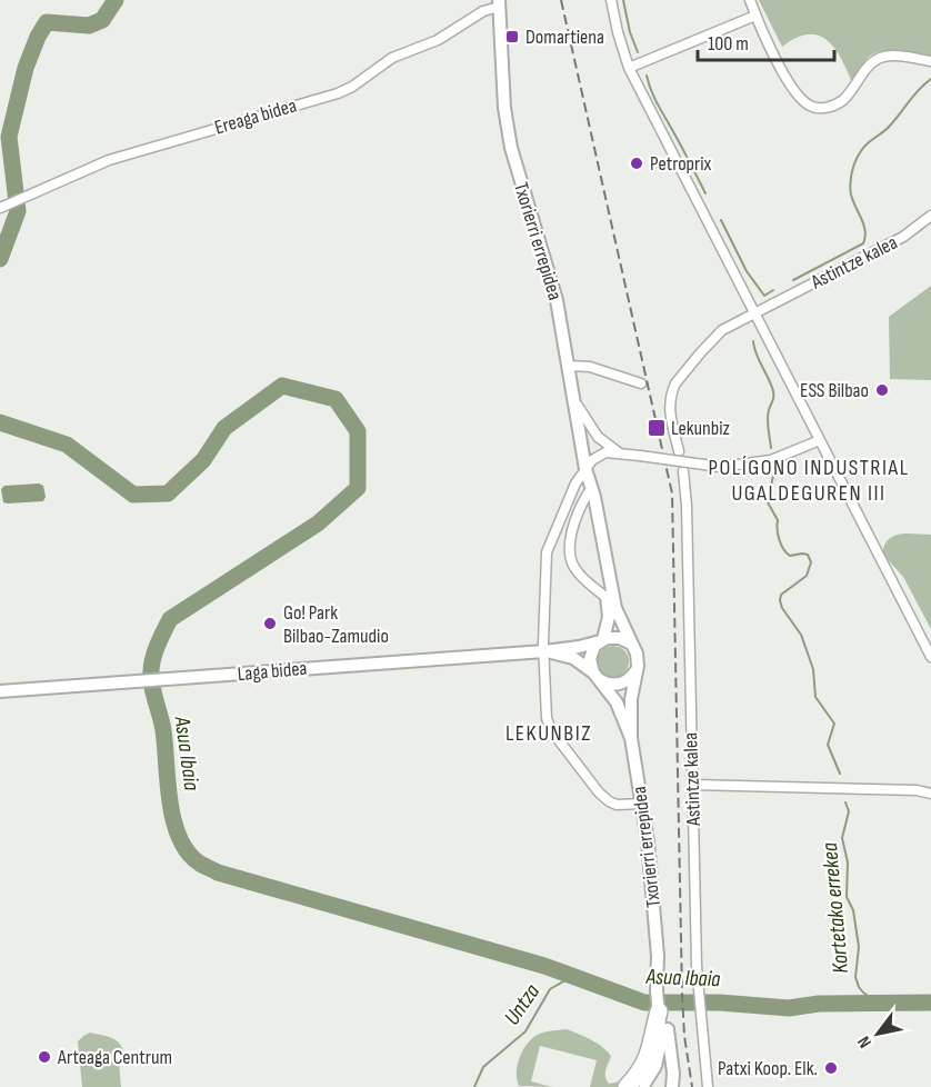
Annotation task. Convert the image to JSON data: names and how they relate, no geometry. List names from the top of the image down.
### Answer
{
  "streets": {
    "street": [
      "Ereaga bidea",
      "Txorierri errepidea",
      "Astintze kalea",
      "Laga bidea"
    ]
  },
  "crossings": [
    ["Ereaga bidea", "Txorierri errepidea"],
    ["Txorierri errepidea", "Laga bidea"]
  ],
  "districts": ["POLÍGONO INDUSTRIAL UGALDEGUREN III", "LEKUNBIZ"],
  "water": ["Asua Ibaia", "Kortetako errekea", "Untza"],
  "places": {
    "transit": ["Domartiena", "Lekunbiz"],
    "other": [
      "Petroprix",
      "ESS Bilbao",
      "Go! Park Bilbao-Zamudio",
      "Arteaga Centrum",
      "Patxi Koop. Elk."
    ]
  },
  "scale_bar": "100 m",
  "north": "bottom left"
}
